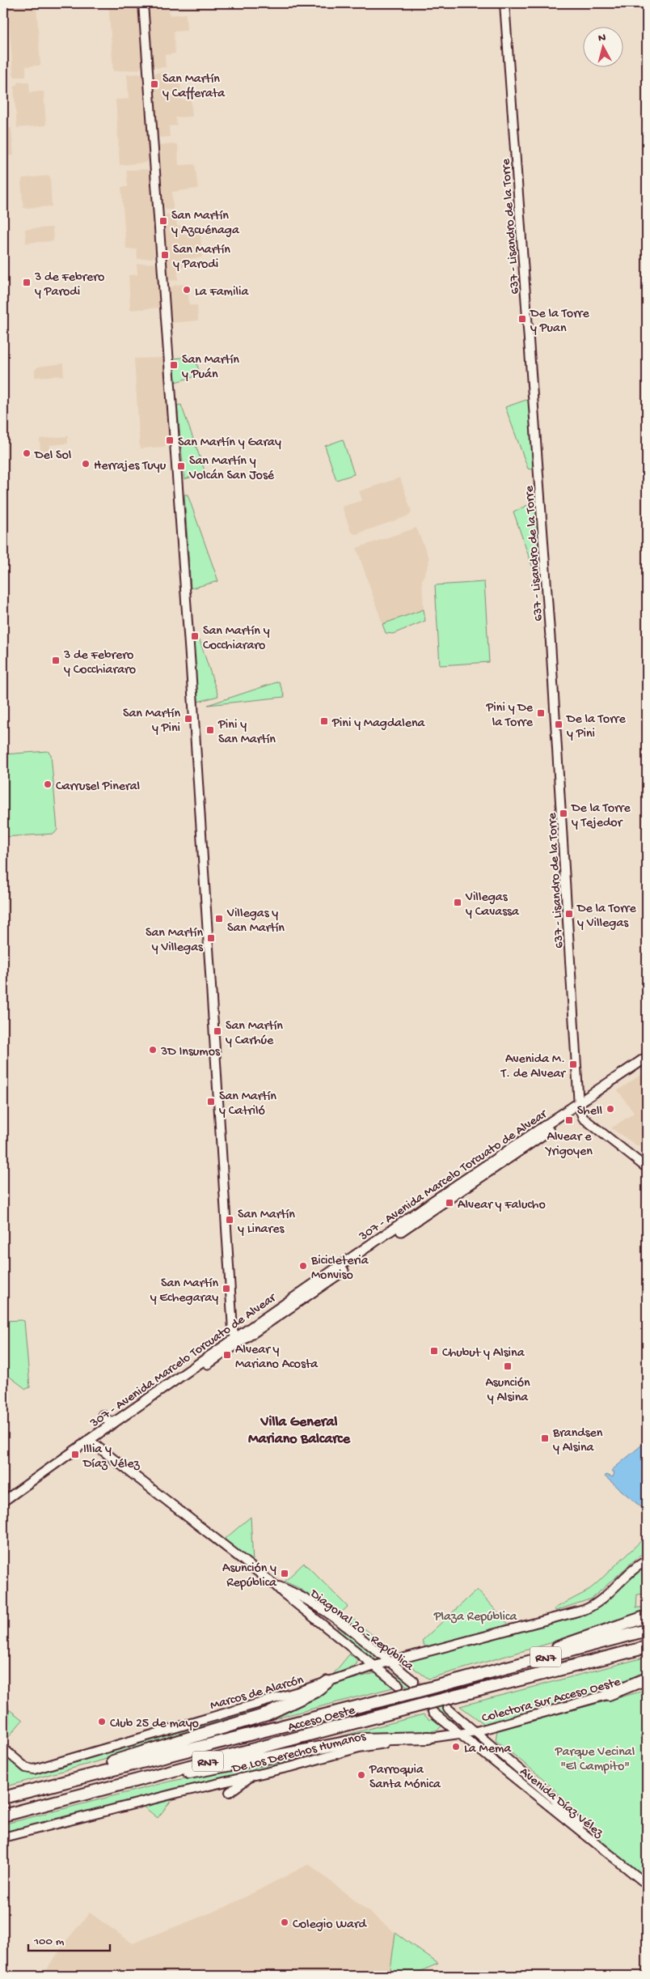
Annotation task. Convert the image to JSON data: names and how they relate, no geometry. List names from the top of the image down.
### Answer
{
  "streets": {
    "highway": ["RN7", "Acceso Oeste"],
    "main road": ["307 - Avenida Marcelo Torcuato de Alvear"],
    "street": [
      "637 - Lisandro de la Torre",
      "Diagonal 20 - República",
      "Marcos de Alarcón",
      "Colectora Sur Acceso Oeste",
      "De Los Derechos Humanos",
      "Avenida Díaz Vélez"
    ]
  },
  "crossings": [
    ["637 - Lisandro de la Torre", "307 - Avenida Marcelo Torcuato de Alvear"],
    ["Diagonal 20 - República", "Marcos de Alarcón"],
    ["Colectora Sur Acceso Oeste", "De Los Derechos Humanos"],
    ["Colectora Sur Acceso Oeste", "Avenida Díaz Vélez"],
    ["De Los Derechos Humanos", "Avenida Díaz Vélez"]
  ],
  "districts": ["Villa General Mariano Balcarce"],
  "parks": ["Plaza República", "Parque Vecinal \"El Campito\""],
  "places": {
    "transit": [
      "San Martín y Cafferata",
      "San Martín y Azcuénaga",
      "San Martín y Parodi",
      "3 de Febrero y Parodi",
      "De la Torre y Puan",
      "San Martín y Puán",
      "San Martín y Garay",
      "San Martín y Volcán San José",
      "San Martín y Cocchiararo",
      "3 de Febrero y Cocchiararo",
      "Pini y De la Torre",
      "San Martín y Pini",
      "Pini y Magdalena",
      "De la Torre y Pini",
      "Pini y San Martín",
      "De la Torre y Tejedor",
      "Villegas y Cavassa",
      "De la Torre y Villegas",
      "Villegas y San Martín",
      "San Martín y Villegas",
      "San Martín y Carhúe",
      "Avenida M. T. de Alvear",
      "San Martín y Catriló",
      "Alvear e Yrigoyen",
      "Alvear y Falucho",
      "San Martín y Linares",
      "San Martín y Echegaray",
      "Chubut y Alsina",
      "Alvear y Mariano Acosta",
      "Asunción y Alsina",
      "Brandsen y Alsina",
      "Illia y Díaz Vélez",
      "Asunción y República"
    ],
    "other": [
      "La Familia",
      "Del Sol",
      "Herrajes Tuyu",
      "Carrusel Pineral",
      "3D Insumos",
      "Shell",
      "Bicicleteria Monviso",
      "Club 25 de mayo",
      "La Mema",
      "Parroquia Santa Mónica",
      "Colegio Ward"
    ]
  },
  "scale_bar": "100 m",
  "north": "top"
}
